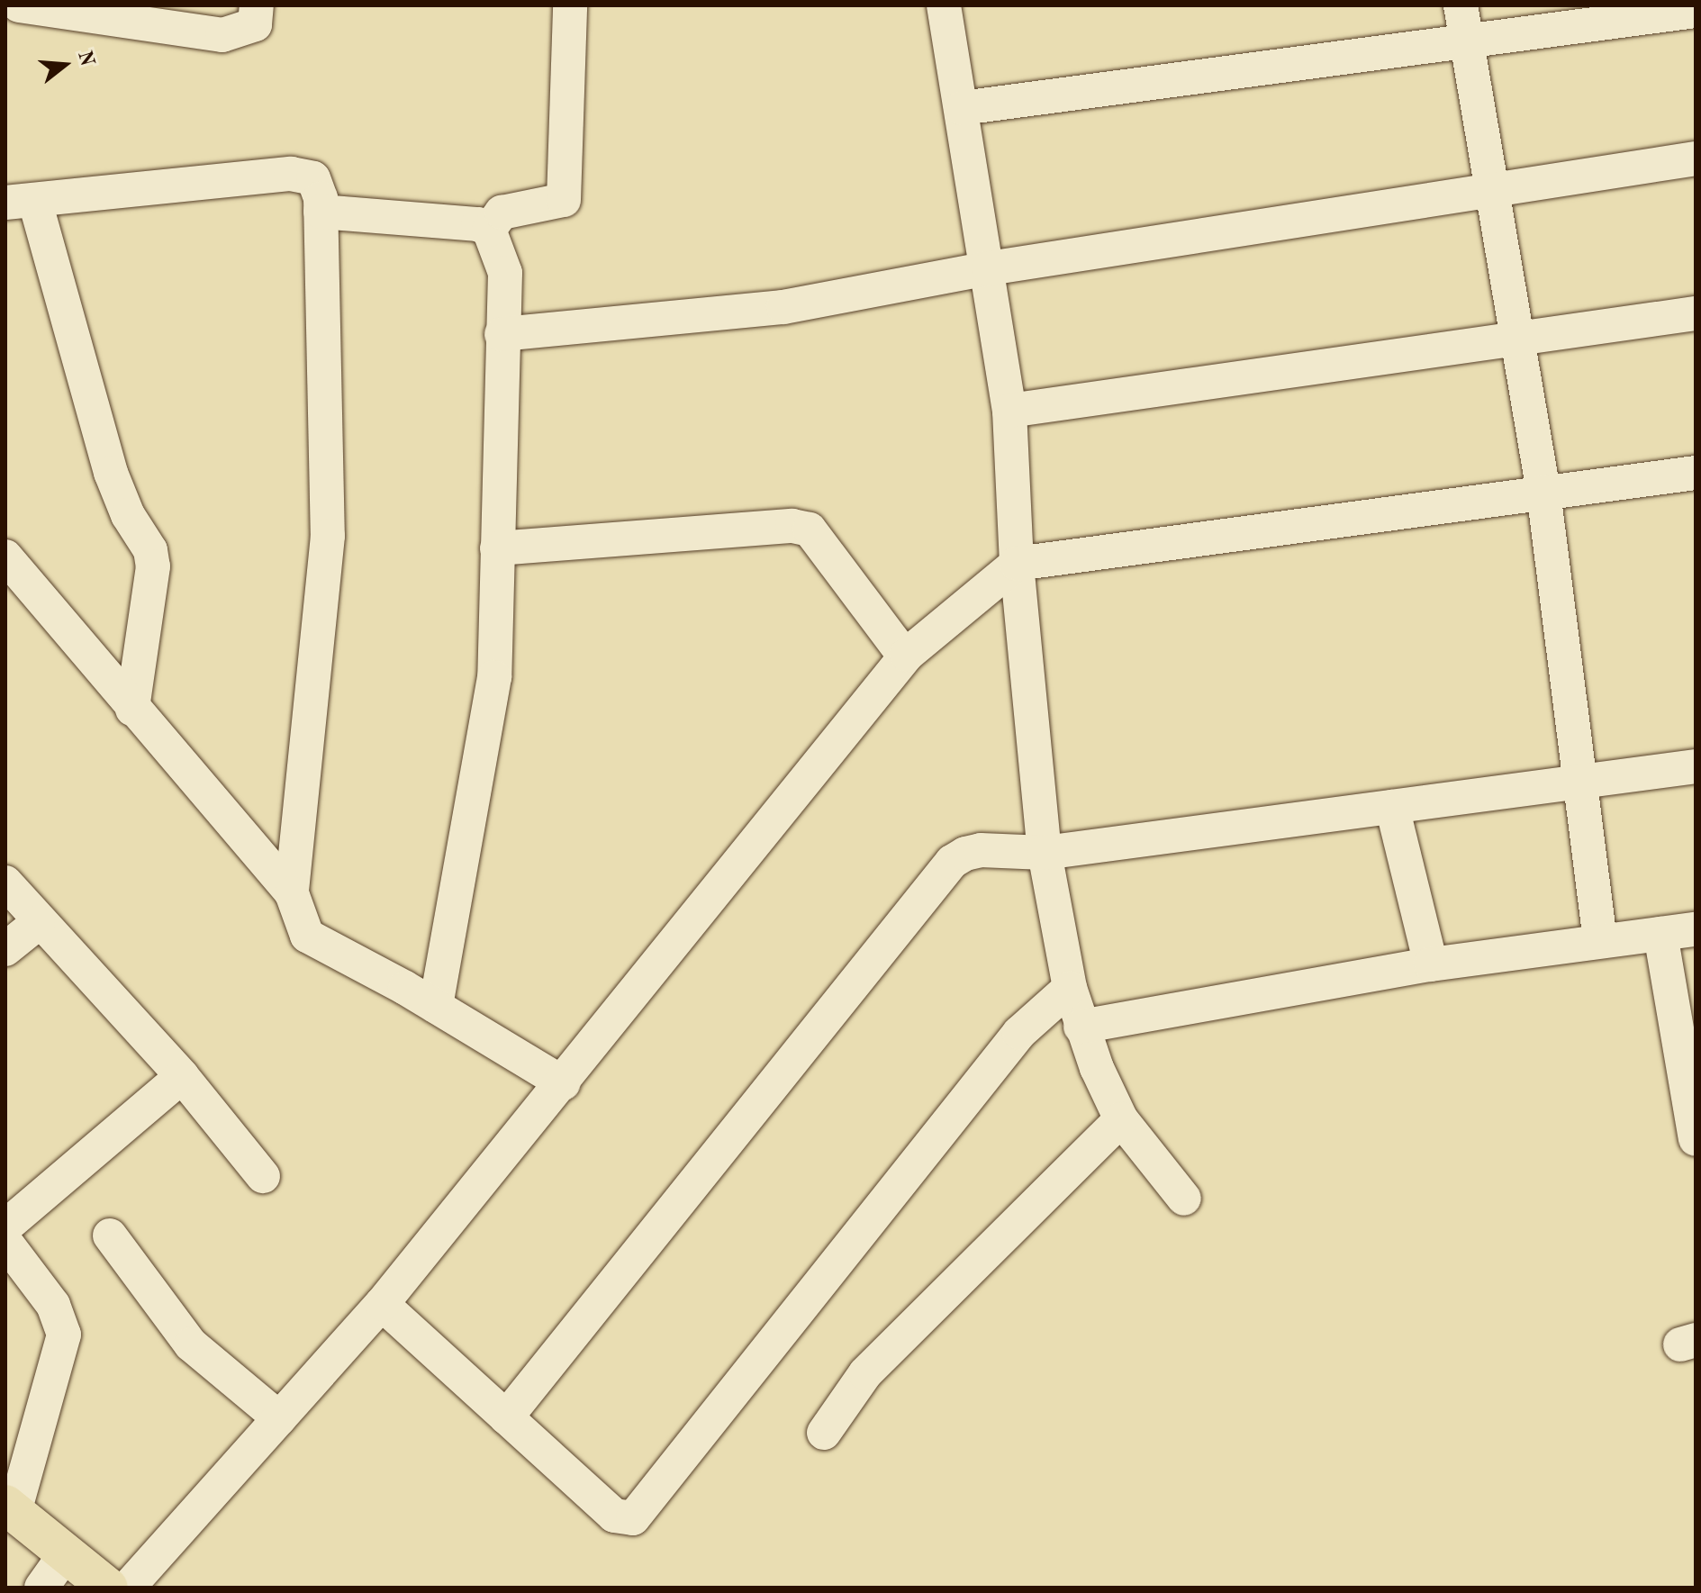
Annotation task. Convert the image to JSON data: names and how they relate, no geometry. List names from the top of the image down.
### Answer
{
  "north": "right"
}
